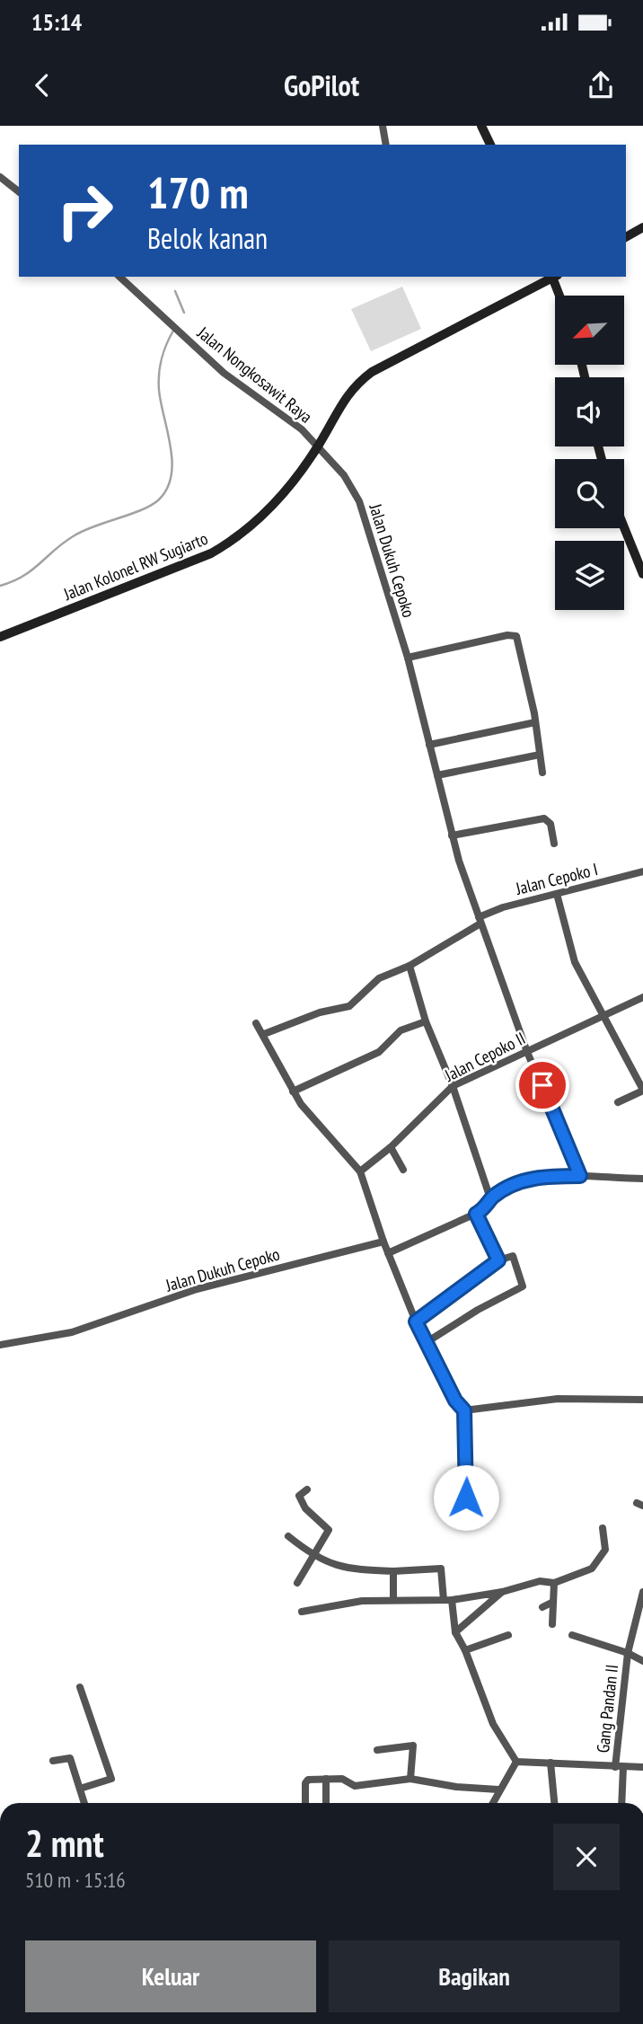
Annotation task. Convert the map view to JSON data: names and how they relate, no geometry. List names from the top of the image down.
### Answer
{
  "streets": {
    "main road": ["Jalan Kolonel RW Sugiarto"],
    "street": [
      "Jalan Nongkosawit Raya",
      "Jalan Dukuh Cepoko",
      "Jalan Cepoko I",
      "Jalan Cepoko II",
      "Gang Pandan II"
    ]
  },
  "crossings": [
    ["Jalan Nongkosawit Raya", "Jalan Dukuh Cepoko"],
    ["Jalan Nongkosawit Raya", "Jalan Kolonel RW Sugiarto"],
    ["Jalan Dukuh Cepoko", "Jalan Kolonel RW Sugiarto"],
    ["Jalan Dukuh Cepoko", "Jalan Cepoko I"],
    ["Jalan Dukuh Cepoko", "Jalan Cepoko II"]
  ],
  "north": "bottom left",
  "page": {
    "status": "15:14",
    "header": "GoPilot",
    "turn": ["170 m", "Belok kanan"],
    "heading": ["2 mnt", "510 m · 15:16"],
    "buttons": ["Keluar", "Bagikan"]
  }
}
